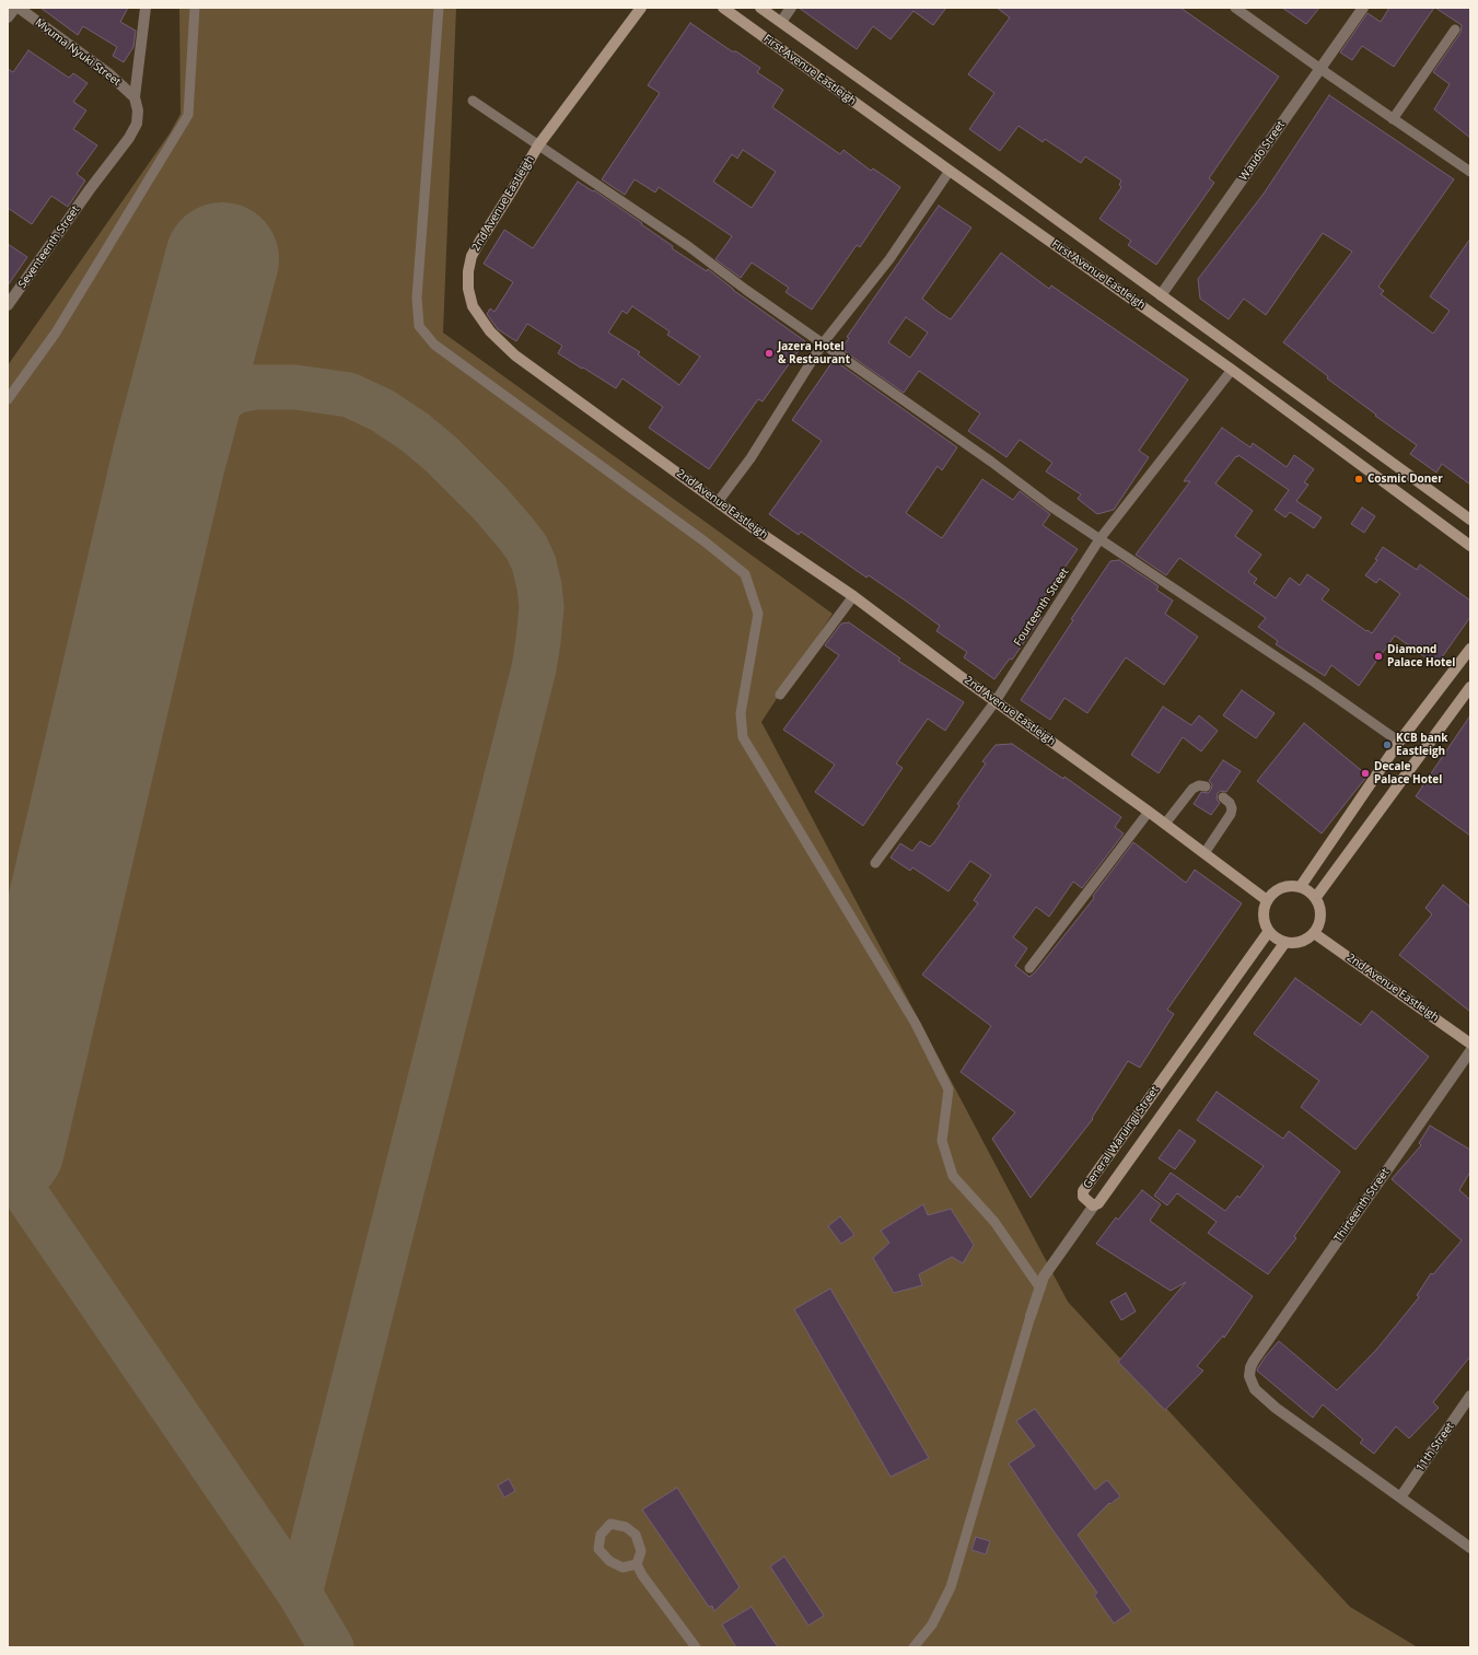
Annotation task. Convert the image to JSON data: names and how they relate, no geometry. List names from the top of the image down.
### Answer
{
  "streets": {
    "main road": ["First Avenue Eastleigh", "2nd Avenue Eastleigh", "General Waruingi Street"],
    "street": [
      "Mvuma Nyuki Street",
      "Waudo Street",
      "Seventeenth Street",
      "Thirteenth Street",
      "11th Street"
    ],
    "lane": ["Fourteenth Street"]
  },
  "crossings": [
    ["Mvuma Nyuki Street", "Seventeenth Street"],
    ["First Avenue Eastleigh", "Waudo Street"],
    ["First Avenue Eastleigh", "Fourteenth Street"],
    ["2nd Avenue Eastleigh", "Fourteenth Street"],
    ["2nd Avenue Eastleigh", "General Waruingi Street"],
    ["Thirteenth Street", "11th Street"]
  ],
  "places": [
    "Jazera Hotel & Restaurant",
    "Cosmic Doner",
    "Diamond Palace Hotel",
    "KCB bank Eastleigh",
    "Decale Palace Hotel"
  ]
}
